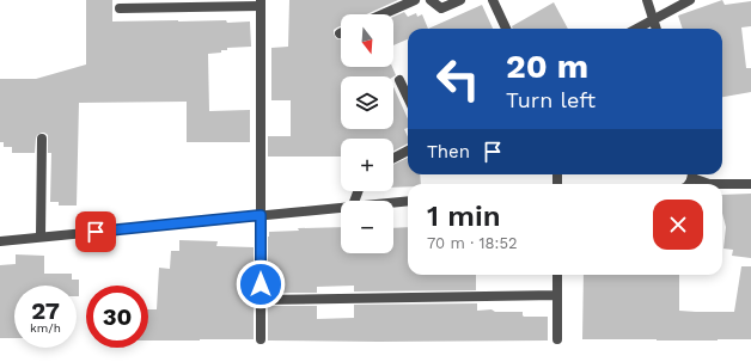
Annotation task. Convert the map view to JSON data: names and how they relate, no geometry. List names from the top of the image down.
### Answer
{
  "north": "bottom",
  "page": {
    "map_buttons": ["+", "−"],
    "turn": ["20 m", "Turn left"],
    "then": "Then",
    "heading": ["1 min", "70 m · 18:52"],
    "speed": "27 km/h",
    "limit": "30"
  }
}
